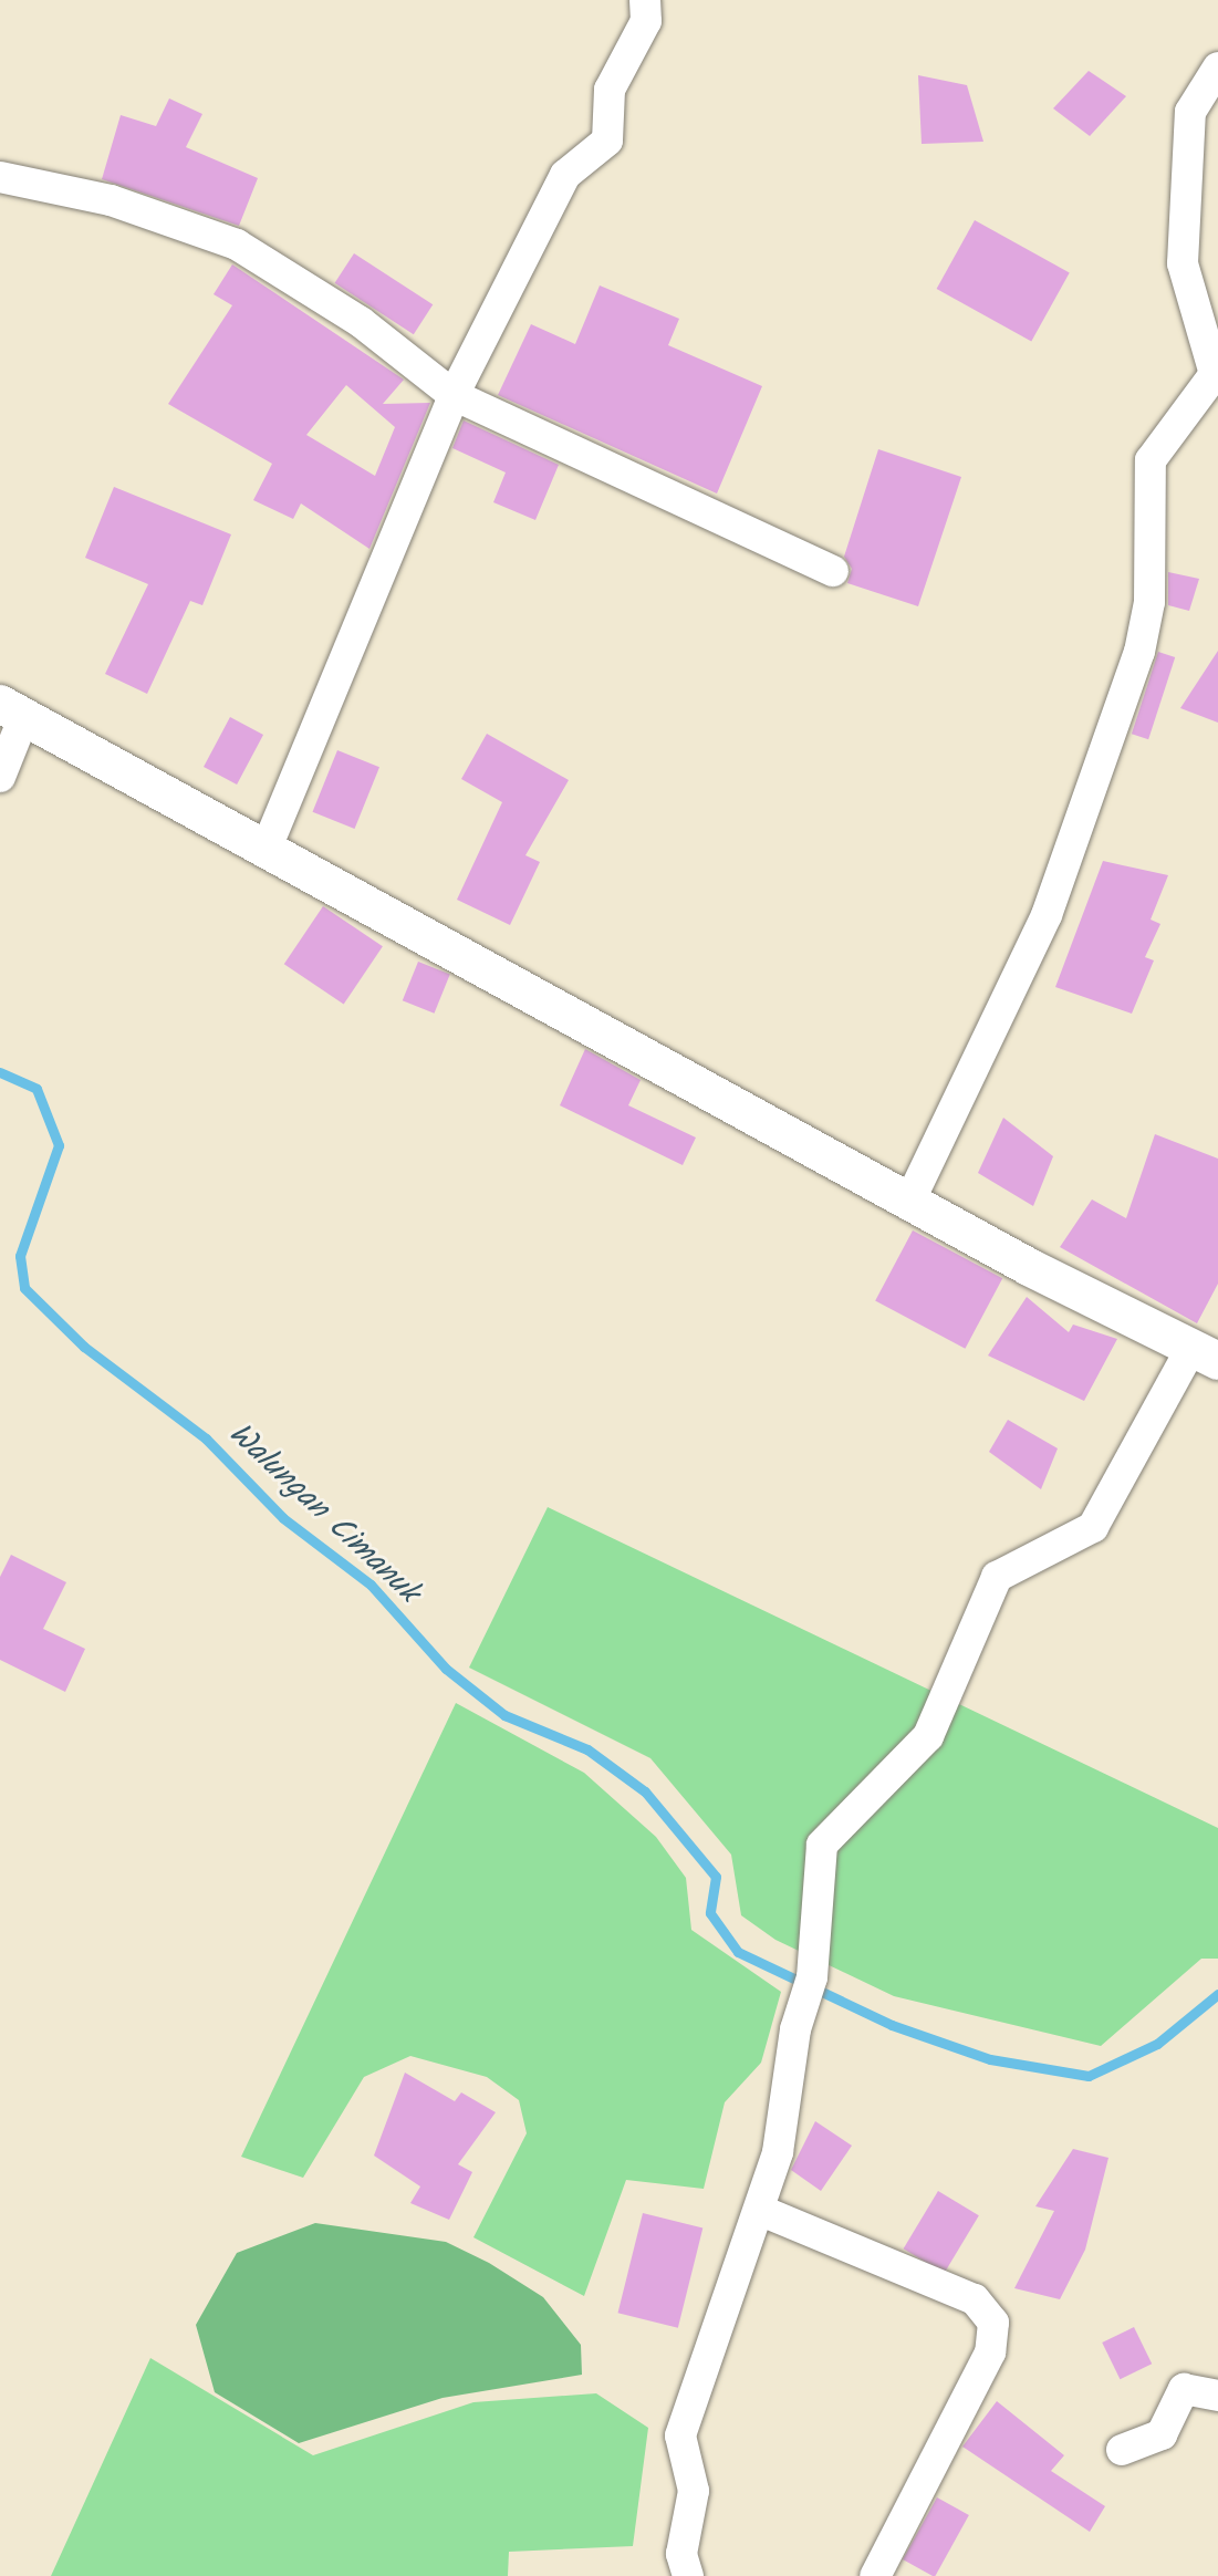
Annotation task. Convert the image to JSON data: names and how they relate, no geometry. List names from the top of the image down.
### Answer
{
  "water": ["Walungan Cimanuk"]
}
